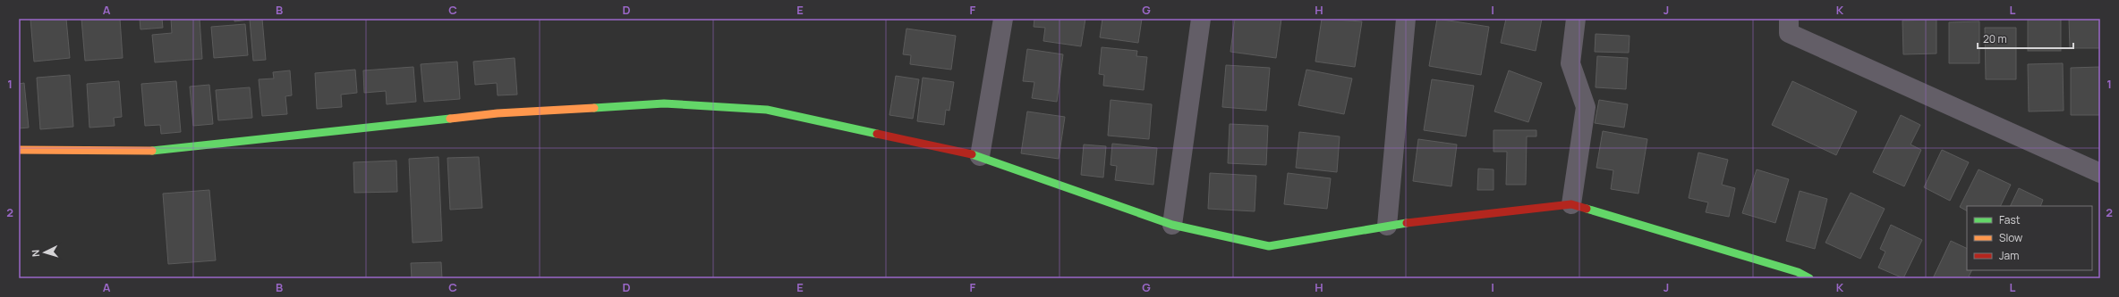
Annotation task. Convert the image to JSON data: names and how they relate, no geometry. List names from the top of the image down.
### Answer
{
  "legend": ["Fast", "Slow", "Jam"],
  "scale_bar": "20 m",
  "north": "left",
  "grid": {
    "columns": [
      "A",
      "B",
      "C",
      "D",
      "E",
      "F",
      "G",
      "H",
      "I",
      "J",
      "K",
      "L"
    ],
    "rows": ["1", "2"]
  }
}
